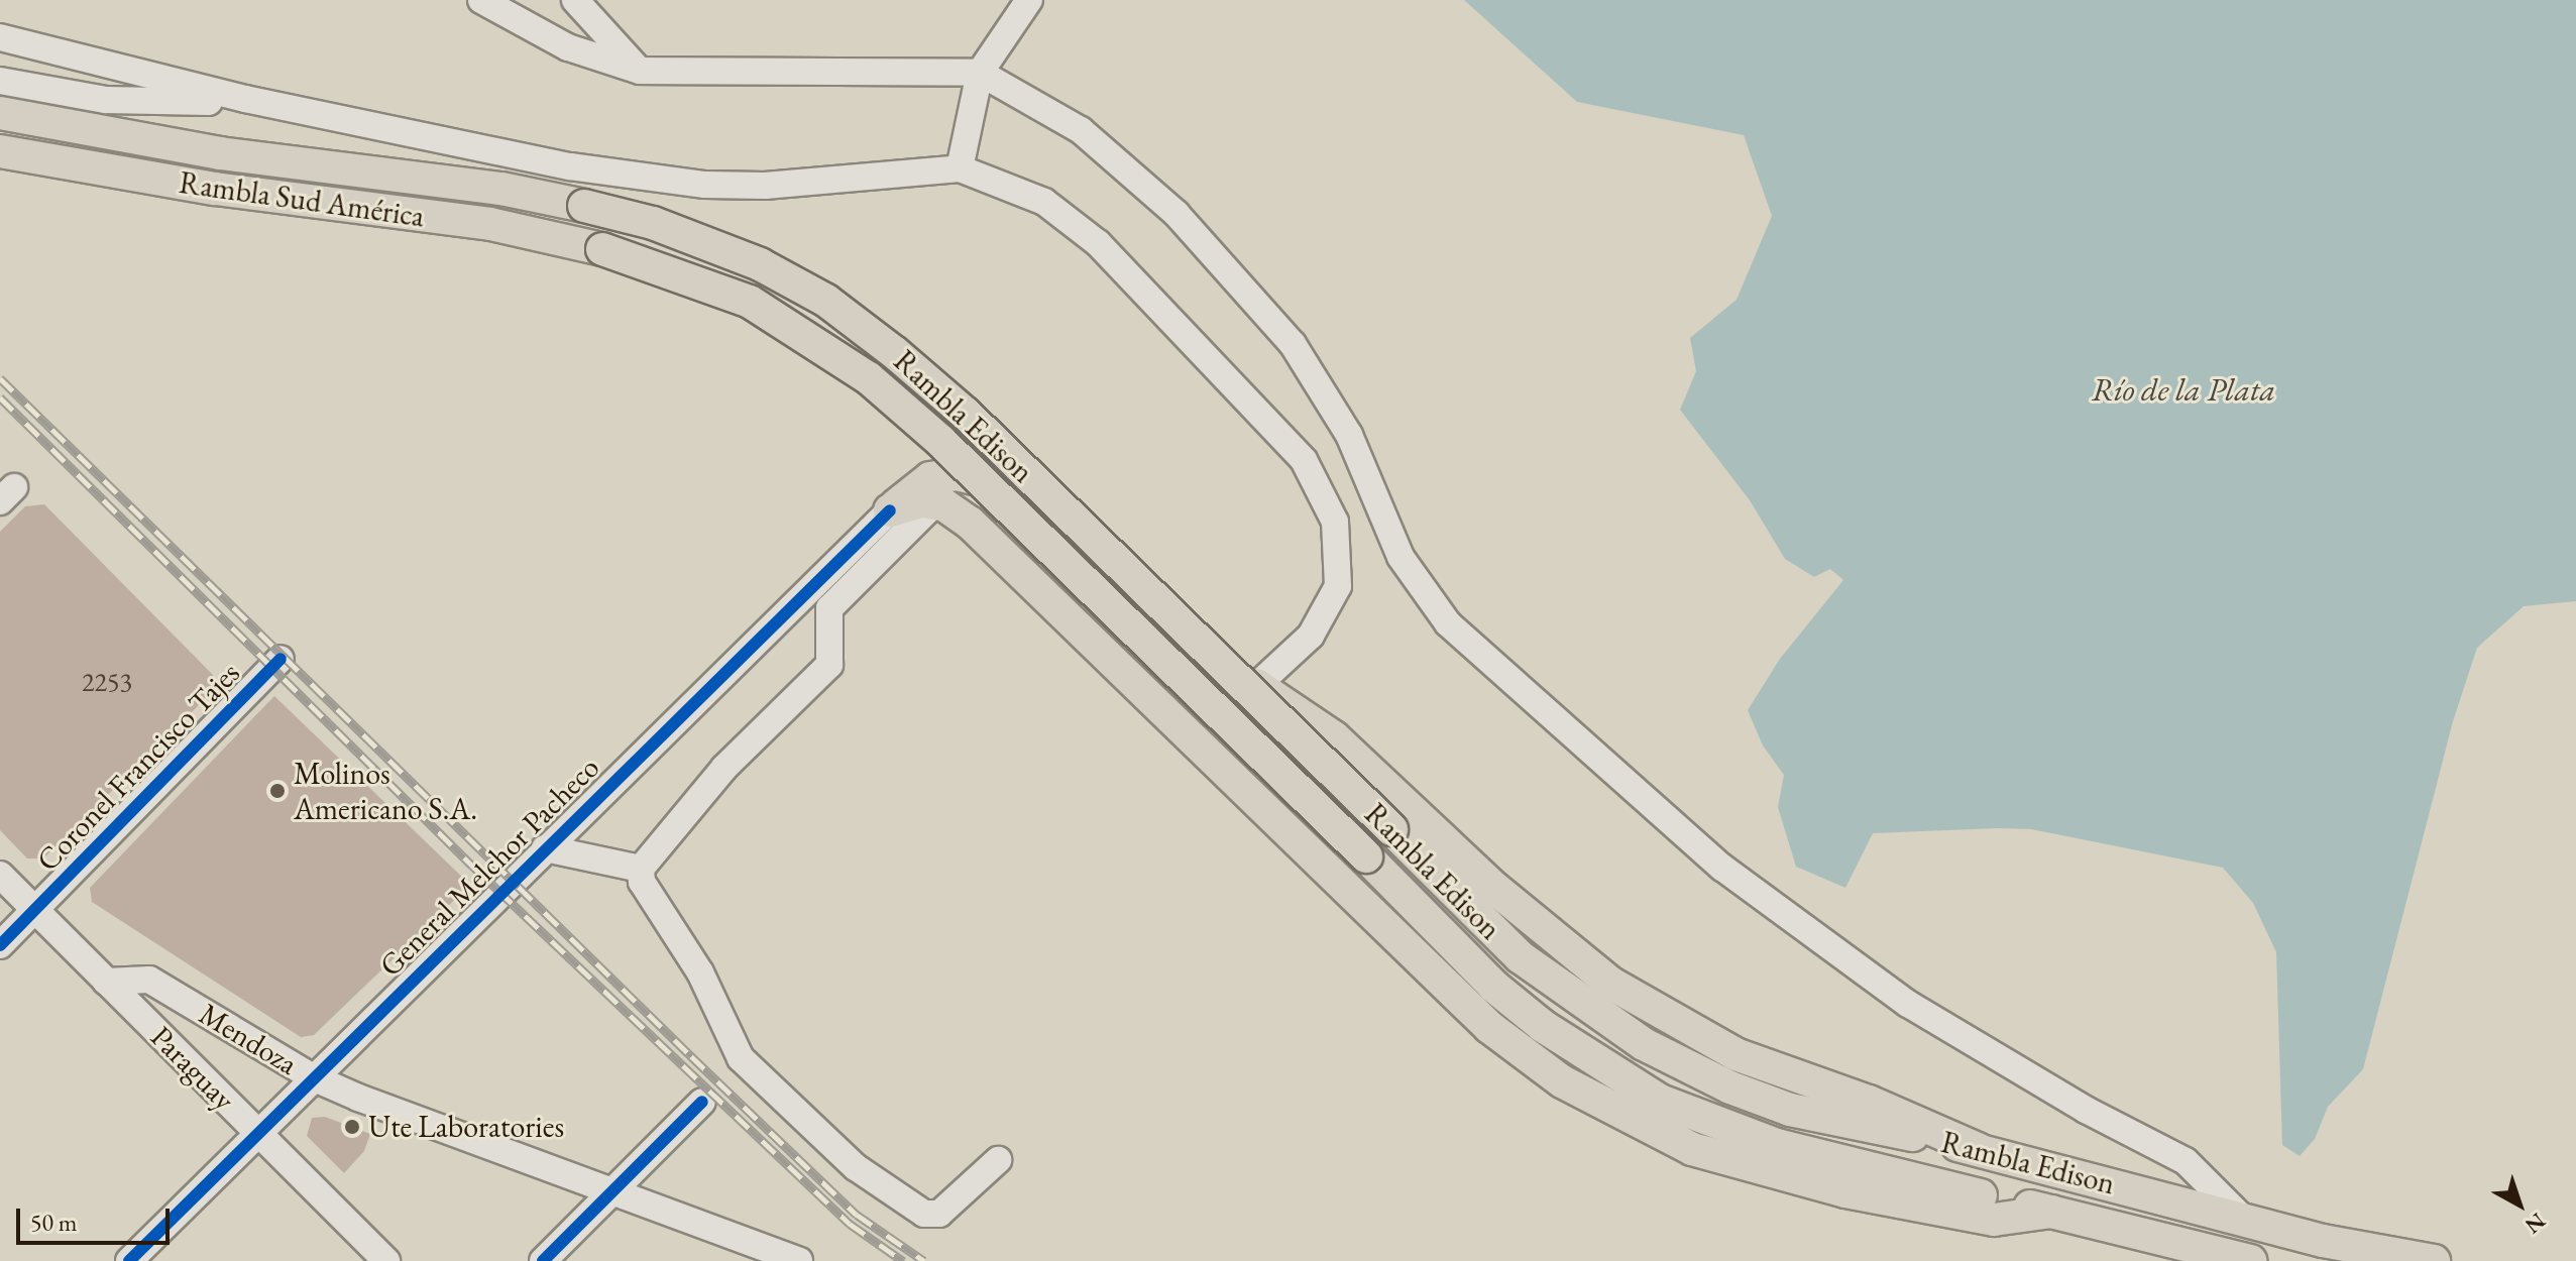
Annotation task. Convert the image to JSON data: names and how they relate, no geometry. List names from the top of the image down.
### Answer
{
  "streets": {
    "main road": ["Rambla Sud América", "Rambla Edison"],
    "street": [
      "Coronel Francisco Tajes",
      "General Melchor Pacheco",
      "Mendoza",
      "Paraguay"
    ]
  },
  "crossings": [
    ["Rambla Sud América", "Rambla Edison"],
    ["Coronel Francisco Tajes", "Paraguay"],
    ["General Melchor Pacheco", "Mendoza"],
    ["General Melchor Pacheco", "Paraguay"],
    ["Mendoza", "Paraguay"]
  ],
  "water": ["Río de la Plata"],
  "places": ["Molinos Americano S.A.", "Ute Laboratories"],
  "house_numbers": ["2253"],
  "scale_bar": "50 m",
  "north": "bottom right"
}
